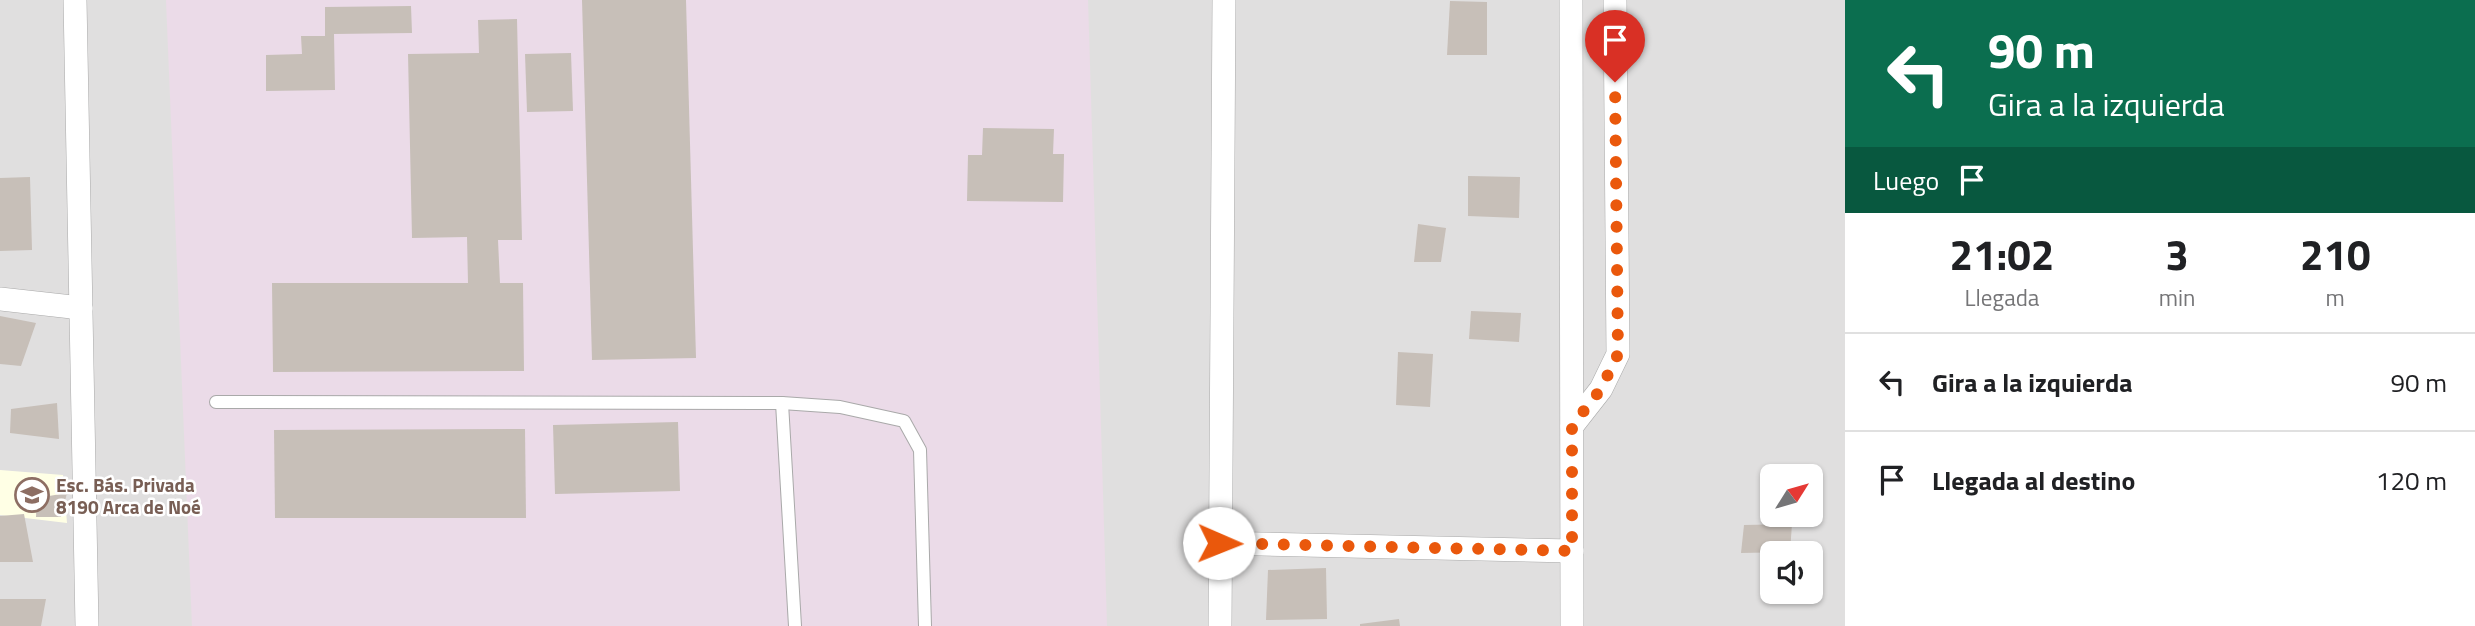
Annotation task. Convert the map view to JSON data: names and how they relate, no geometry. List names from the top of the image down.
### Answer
{
  "places": {
    "school or university": ["Esc. Bás. Privada 8190 Arca de Noé"]
  },
  "north": "top right",
  "page": {
    "turn": ["90 m", "Gira a la izquierda"],
    "then": "Luego",
    "eta": [
      "21:02",
      "Llegada",
      "3",
      "min",
      "210",
      "m"
    ],
    "list": [
      {
        "name": "Gira a la izquierda",
        "value": "90 m"
      },
      {
        "name": "Llegada al destino",
        "value": "120 m"
      }
    ]
  }
}
